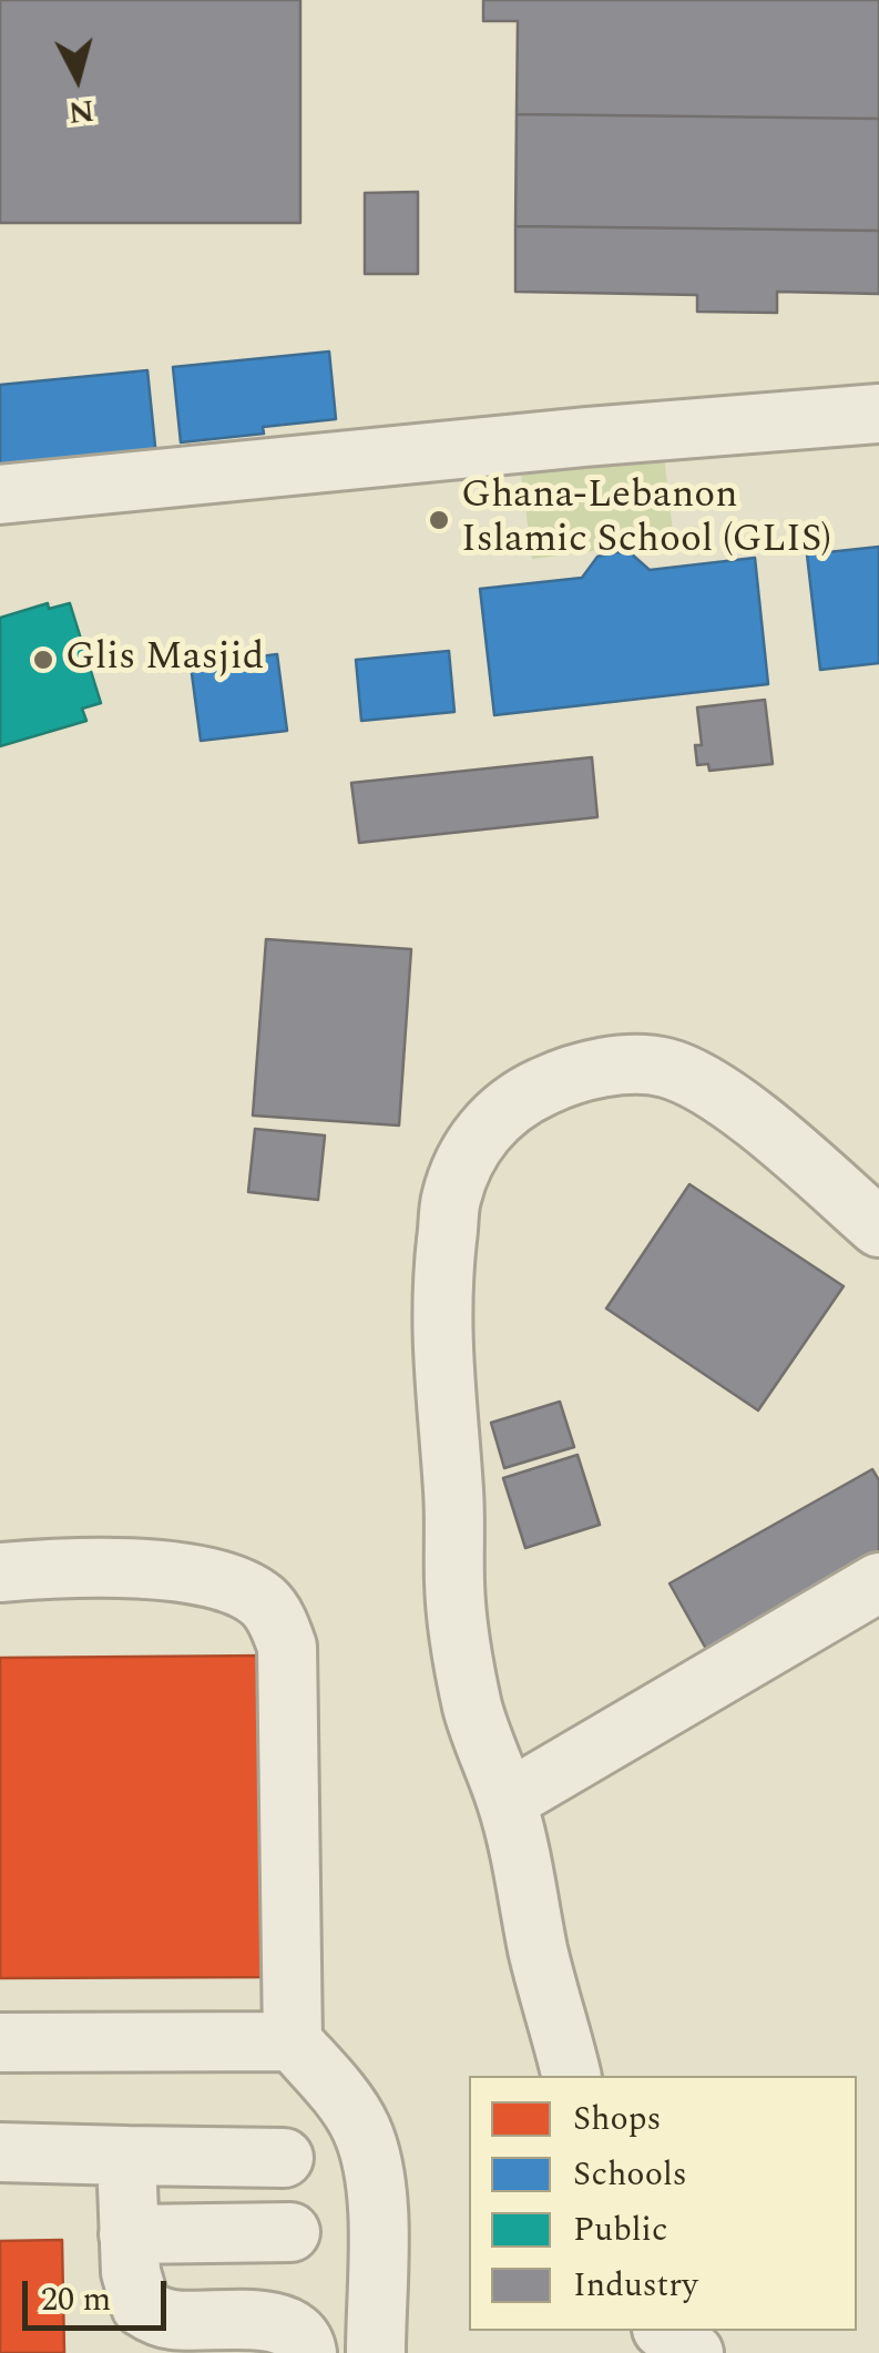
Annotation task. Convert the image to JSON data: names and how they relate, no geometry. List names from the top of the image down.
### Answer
{
  "places": ["Ghana-Lebanon Islamic School (GLIS)", "Glis Masjid"],
  "legend": [
    "Shops",
    "Schools",
    "Public",
    "Industry"
  ],
  "scale_bar": "20 m",
  "north": "bottom"
}
